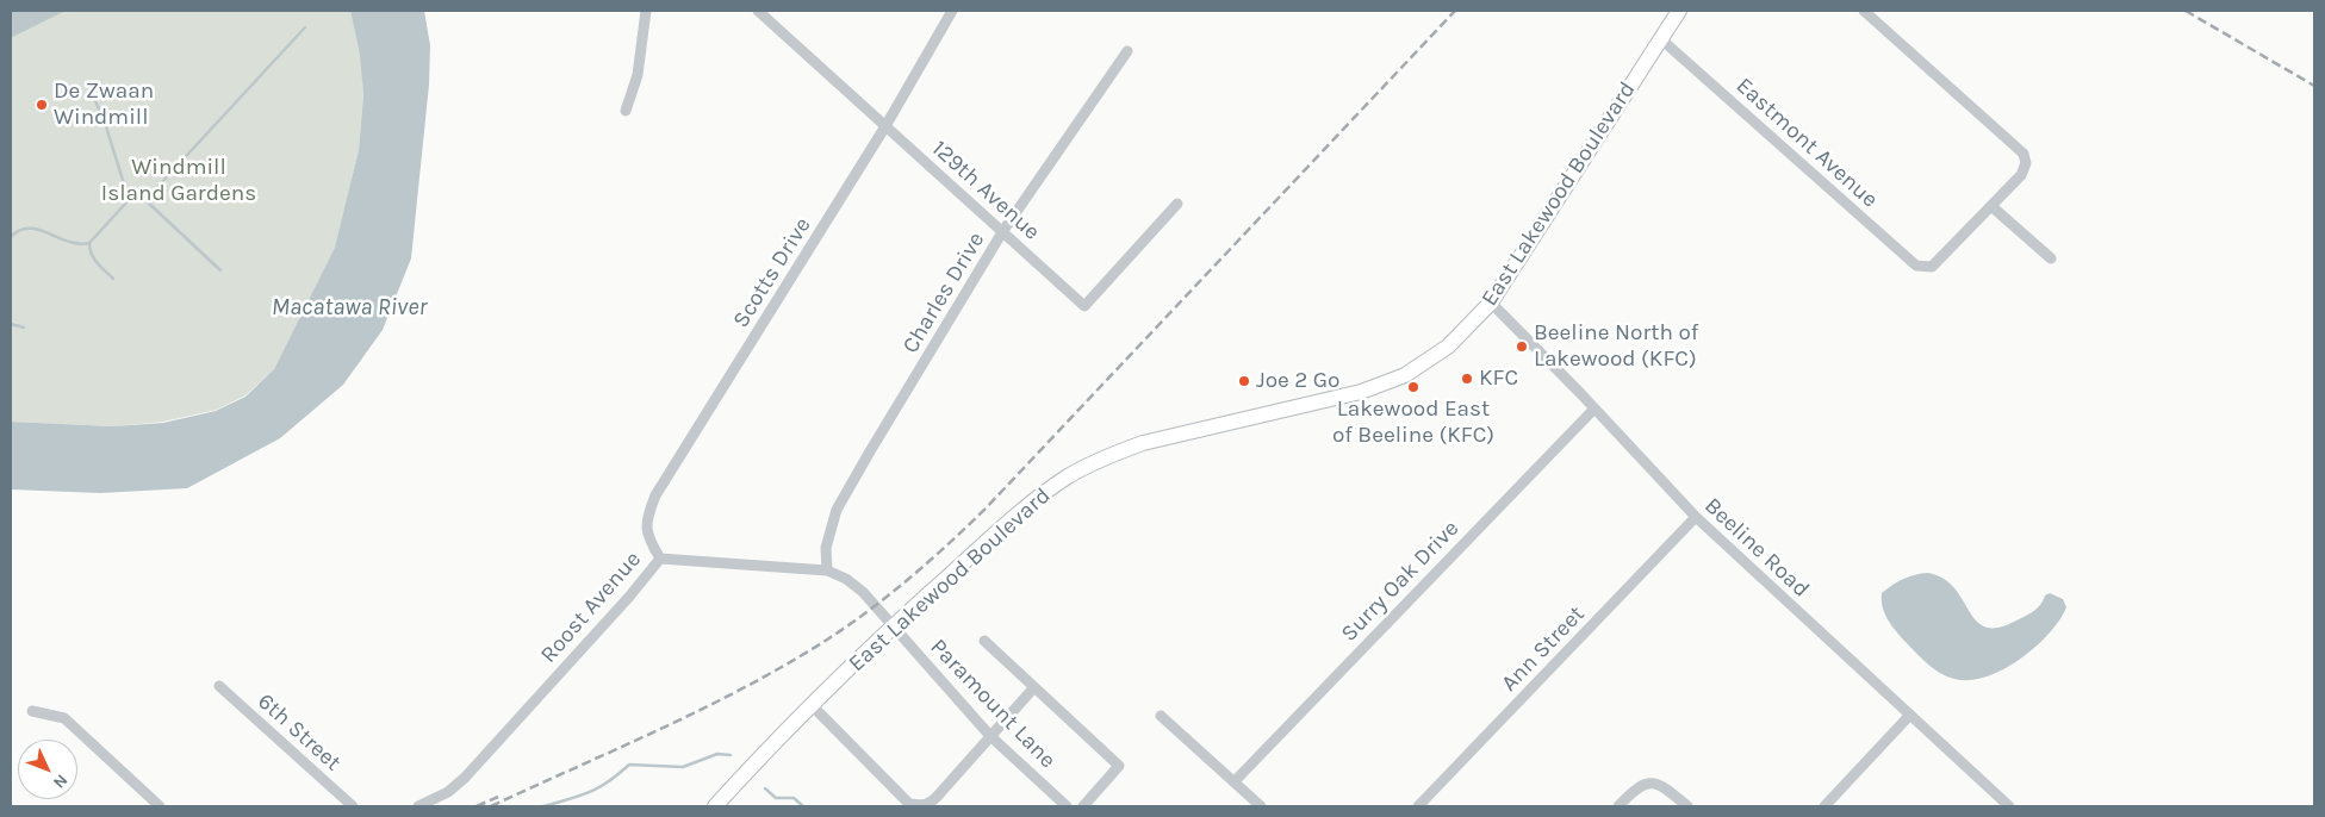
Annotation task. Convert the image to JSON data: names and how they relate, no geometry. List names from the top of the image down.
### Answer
{
  "streets": {
    "main road": ["East Lakewood Boulevard"],
    "street": [
      "Eastmont Avenue",
      "129th Avenue",
      "Scotts Drive",
      "Charles Drive",
      "Beeline Road",
      "Surry Oak Drive",
      "Roost Avenue",
      "Ann Street",
      "Paramount Lane",
      "6th Street"
    ]
  },
  "crossings": [
    ["Eastmont Avenue", "East Lakewood Boulevard"],
    ["129th Avenue", "Scotts Drive"],
    ["129th Avenue", "Charles Drive"],
    ["East Lakewood Boulevard", "Beeline Road"],
    ["East Lakewood Boulevard", "Roost Avenue"],
    ["East Lakewood Boulevard", "Paramount Lane"],
    ["Scotts Drive", "Roost Avenue"],
    ["Charles Drive", "Roost Avenue"],
    ["Beeline Road", "Surry Oak Drive"],
    ["Beeline Road", "Ann Street"],
    ["Roost Avenue", "Paramount Lane"]
  ],
  "water": ["Macatawa River"],
  "parks": ["Windmill Island Gardens"],
  "places": [
    "De Zwaan Windmill",
    "Beeline North of Lakewood (KFC)",
    "KFC",
    "Joe 2 Go",
    "Lakewood East of Beeline (KFC)"
  ],
  "north": "bottom right"
}
